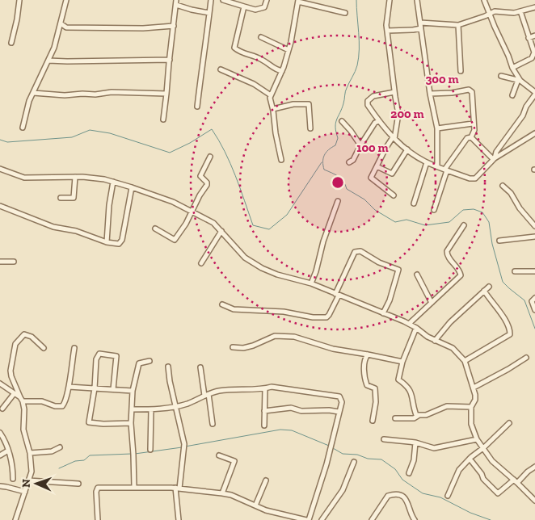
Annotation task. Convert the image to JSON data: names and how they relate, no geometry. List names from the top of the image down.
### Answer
{
  "north": "left",
  "rings": ["300 m", "200 m", "100 m"]
}
